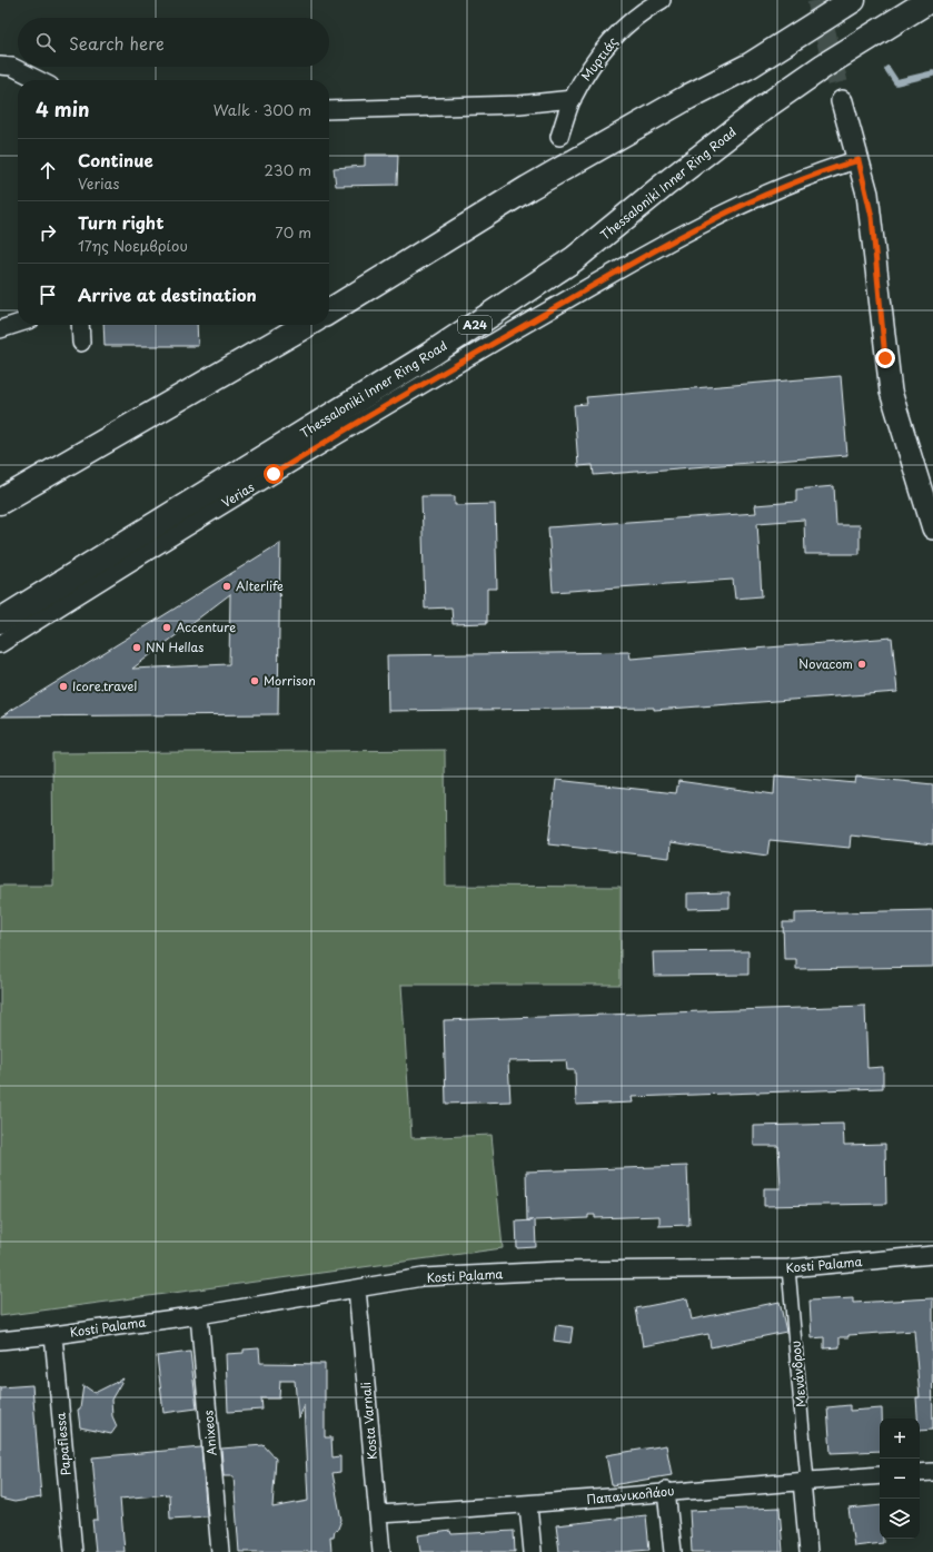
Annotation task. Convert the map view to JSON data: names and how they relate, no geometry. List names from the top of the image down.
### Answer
{
  "streets": {
    "highway": ["Thessaloniki Inner Ring Road", "Α24"],
    "street": [
      "Μυρτιάς",
      "Verias",
      "Kosti Palama",
      "Μενάνδρου",
      "Kosta Varnali",
      "Anixeos",
      "Papaflessa",
      "Παπανικολάου"
    ]
  },
  "crossings": [
    ["Kosti Palama", "Μενάνδρου"],
    ["Kosti Palama", "Kosta Varnali"],
    ["Kosti Palama", "Anixeos"],
    ["Kosti Palama", "Papaflessa"],
    ["Μενάνδρου", "Παπανικολάου"],
    ["Kosta Varnali", "Παπανικολάου"]
  ],
  "places": [
    "Alterlife",
    "Accenture",
    "NN Hellas",
    "Novacom",
    "Morrison",
    "Icore.travel"
  ],
  "page": {
    "search": "Search here",
    "heading": ["4 min", "Walk · 300 m"],
    "list": [
      ["Continue", "Verias", "230 m"],
      ["Turn right", "17ης Νοεμβρίου", "70 m"],
      "Arrive at destination"
    ],
    "map_buttons": ["+", "−"]
  }
}
